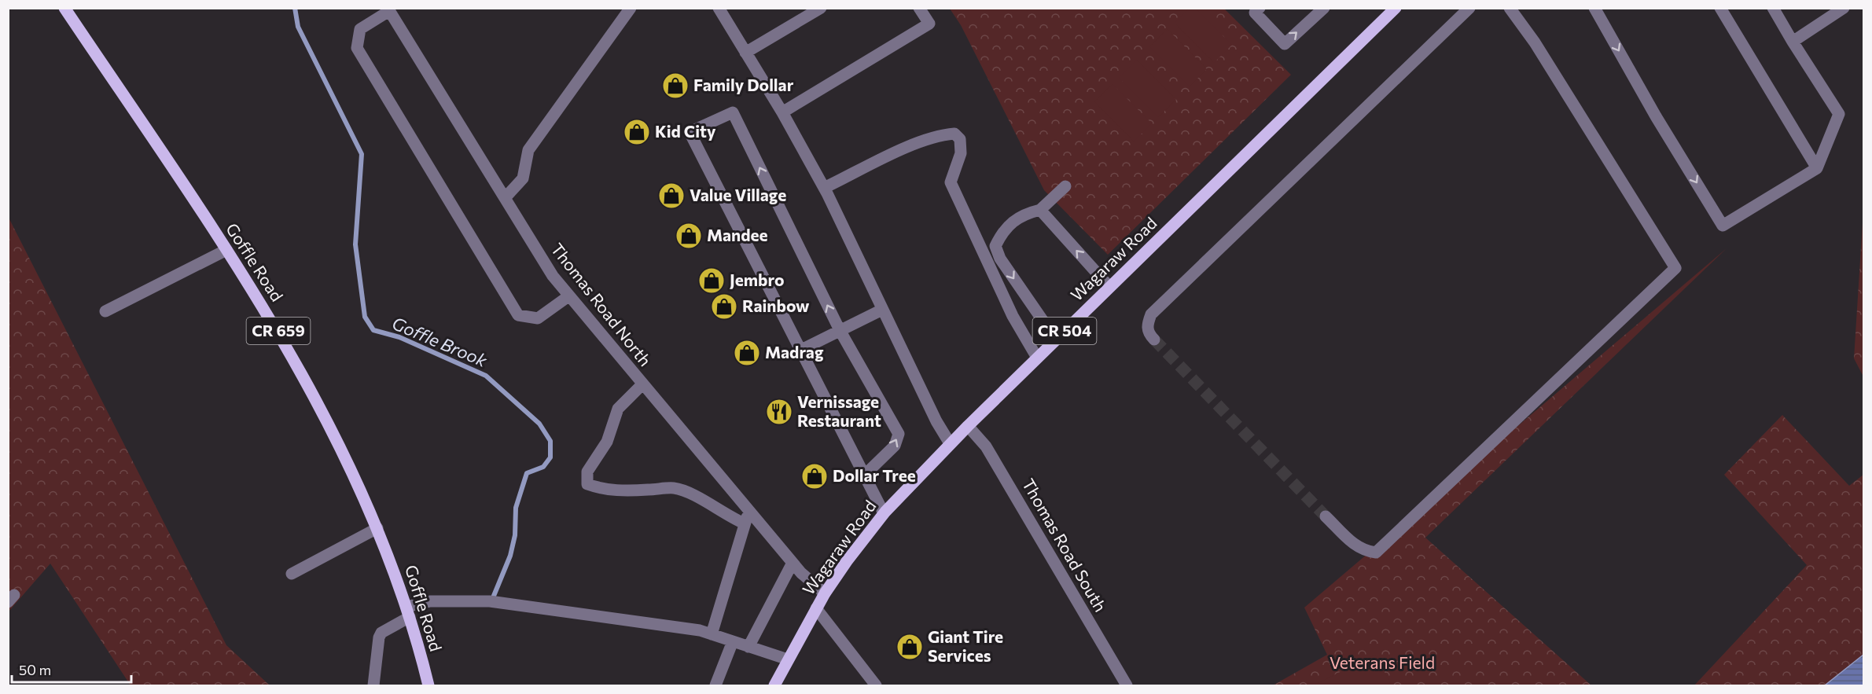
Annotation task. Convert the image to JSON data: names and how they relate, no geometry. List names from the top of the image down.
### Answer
{
  "streets": {
    "main road": [
      "Wagaraw Road",
      "Goffle Road",
      "CR 659",
      "CR 504"
    ],
    "street": ["Thomas Road North", "Thomas Road South"]
  },
  "crossings": [
    ["Wagaraw Road", "Thomas Road North"],
    ["Wagaraw Road", "Thomas Road South"]
  ],
  "water": ["Goffle Brook"],
  "parks": ["Veterans Field"],
  "places": {
    "shop": [
      "Family Dollar",
      "Kid City",
      "Value Village",
      "Mandee",
      "Jembro",
      "Rainbow",
      "Madrag",
      "Dollar Tree",
      "Giant Tire Services"
    ],
    "restaurant": ["Vernissage Restaurant"]
  },
  "scale_bar": "50 m"
}
